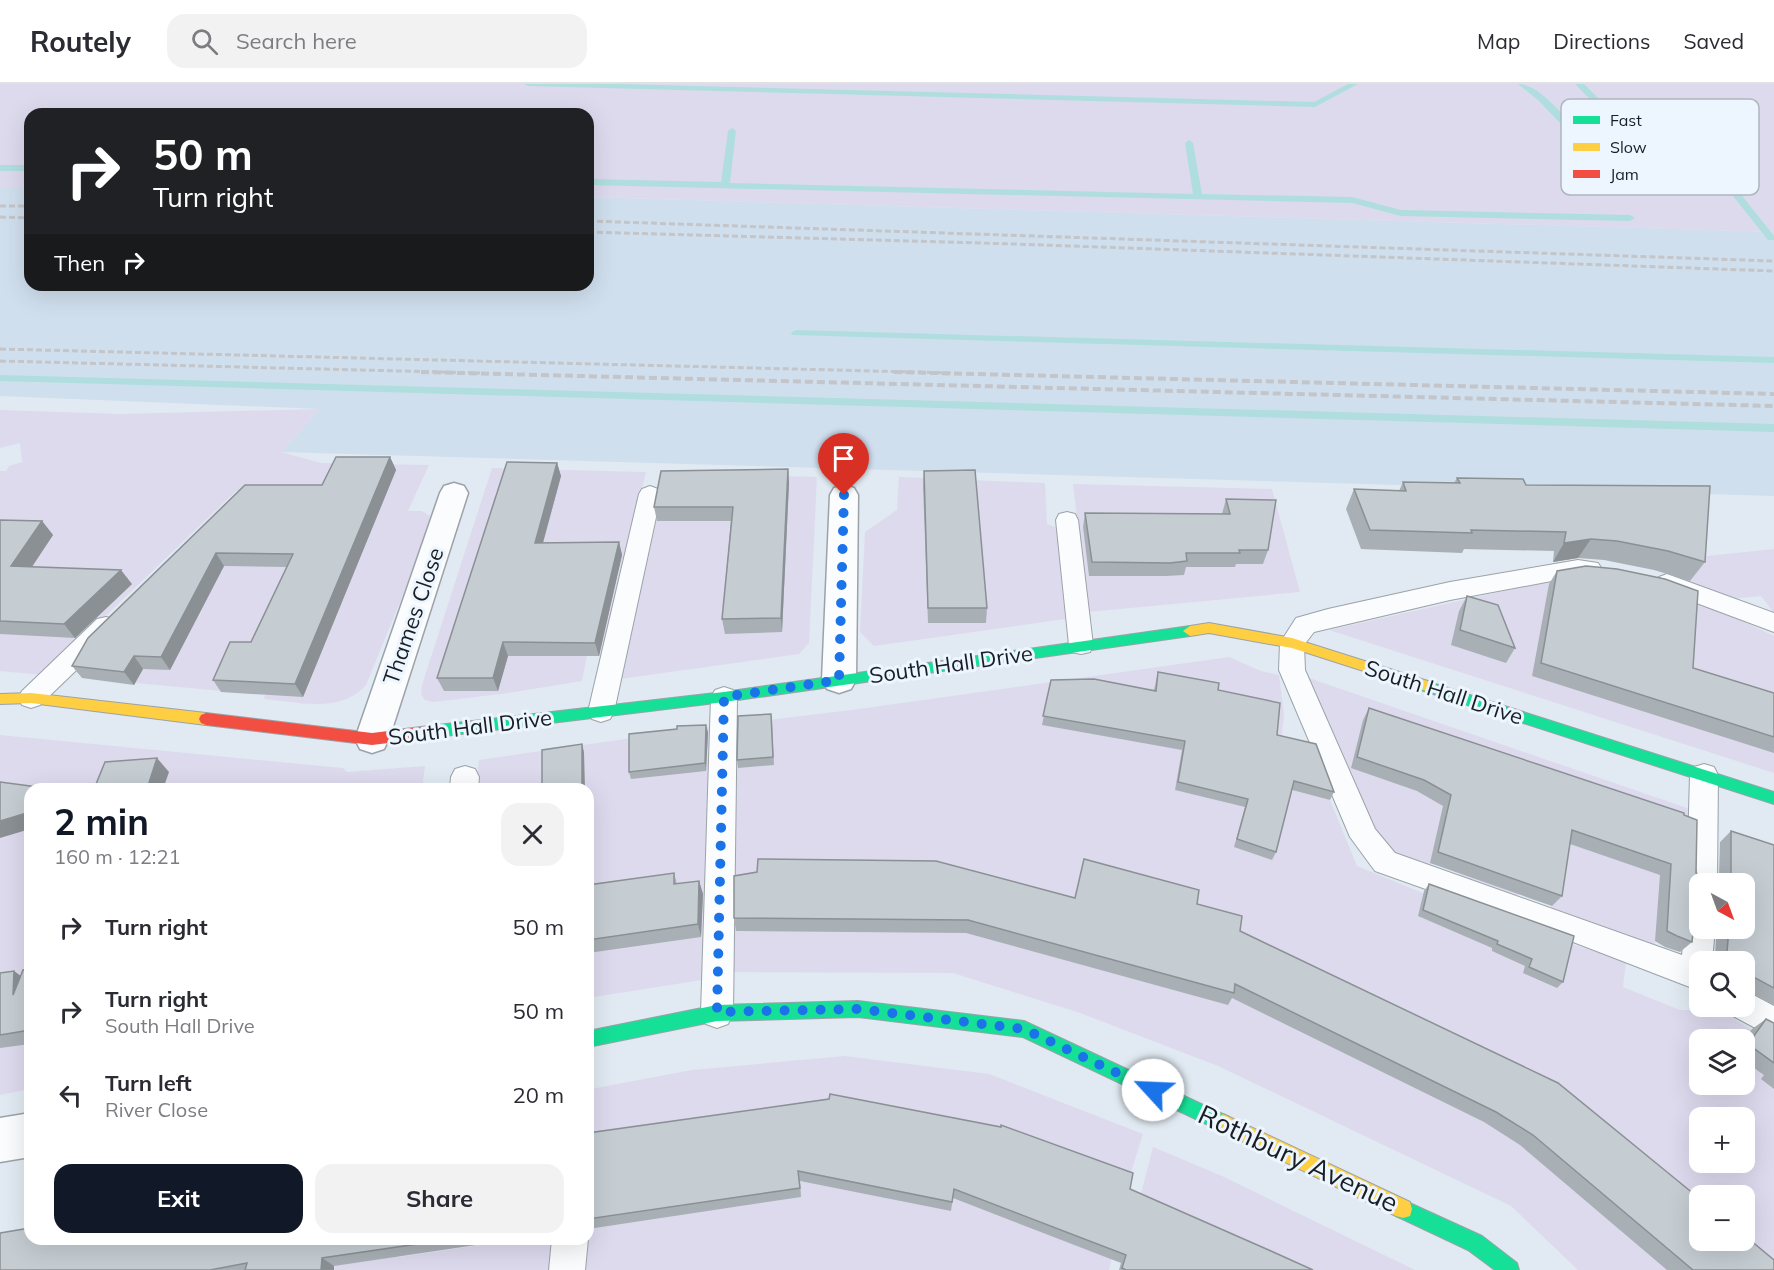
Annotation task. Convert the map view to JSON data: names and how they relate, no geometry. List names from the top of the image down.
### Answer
{
  "streets": {
    "street": ["Thames Close", "South Hall Drive", "Rothbury Avenue"]
  },
  "crossings": [
    ["Thames Close", "South Hall Drive"]
  ],
  "legend": ["Fast", "Slow", "Jam"],
  "north": "bottom right",
  "page": {
    "header": "Routely",
    "search": "Search here",
    "nav": ["Map", "Directions", "Saved"],
    "turn": ["50 m", "Turn right"],
    "then": "Then",
    "heading": ["2 min", "160 m · 12:21"],
    "map_buttons": ["+", "−"],
    "list": [
      {
        "name": "Turn right",
        "value": "50 m"
      },
      {
        "name": "Turn right",
        "note": "South Hall Drive",
        "value": "50 m"
      },
      {
        "name": "Turn left",
        "note": "River Close",
        "value": "20 m"
      }
    ],
    "buttons": ["Exit", "Share"]
  }
}
